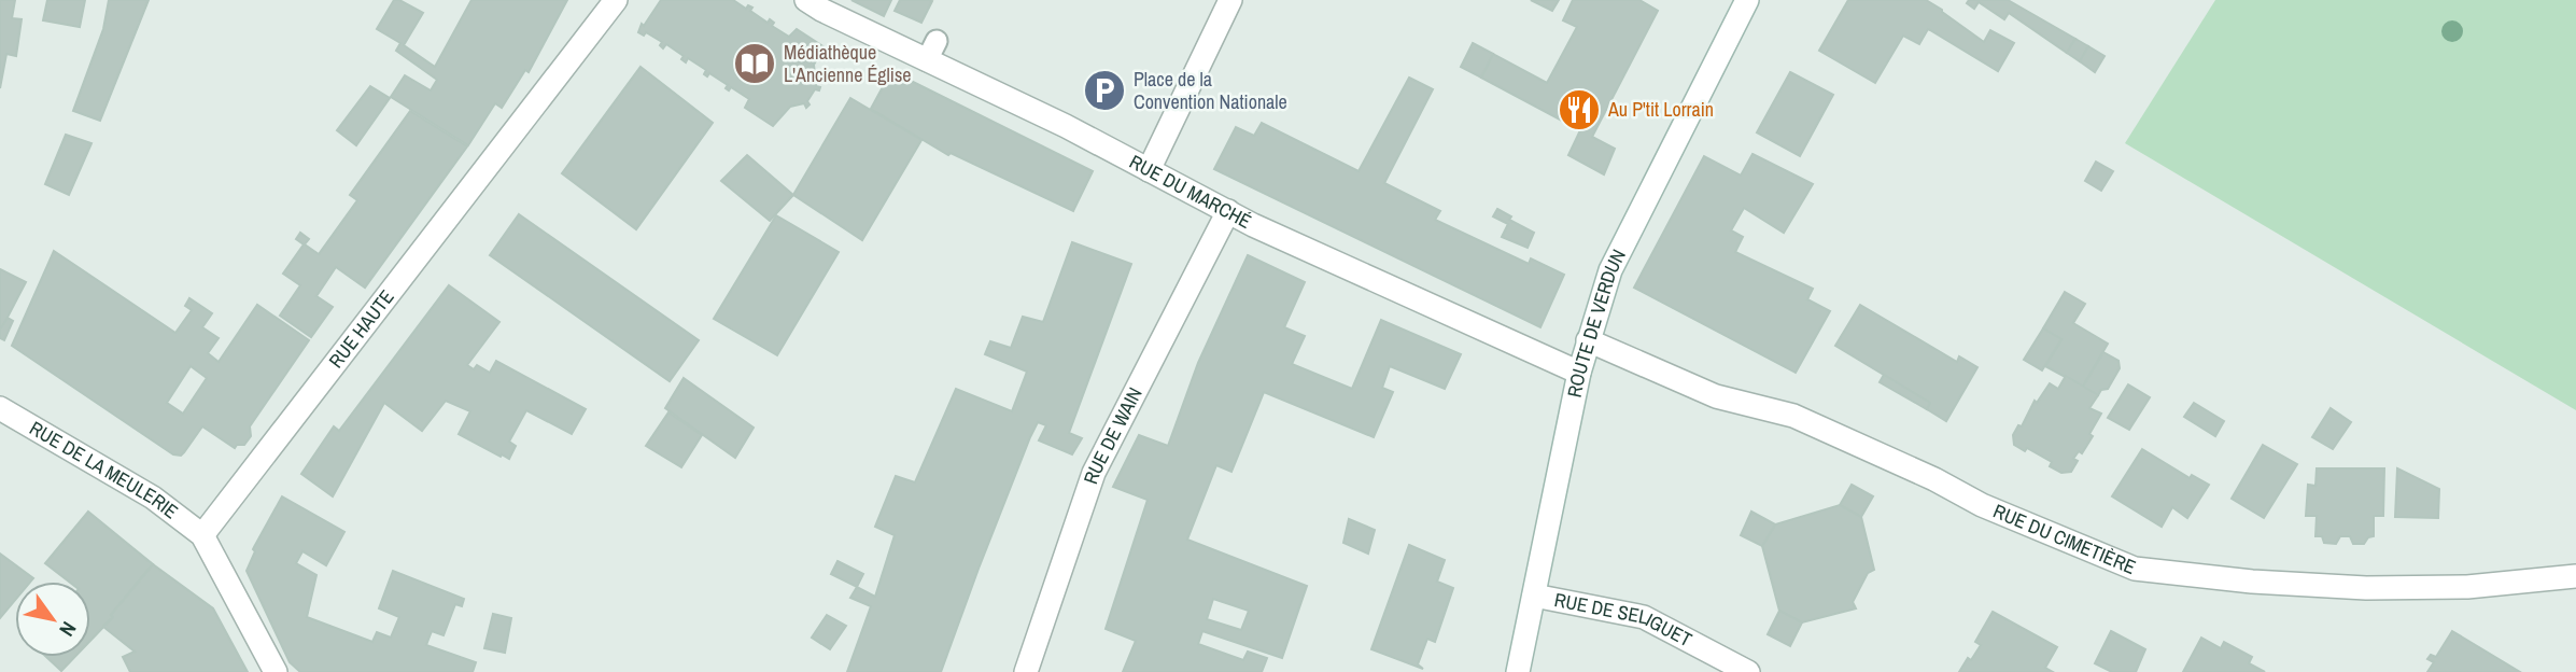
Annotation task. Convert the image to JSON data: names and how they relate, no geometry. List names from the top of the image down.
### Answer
{
  "streets": {
    "street": [
      "RUE DU MARCHÉ",
      "ROUTE DE VERDUN",
      "RUE HAUTE",
      "RUE DE WAIN",
      "RUE DE LA MEULERIE",
      "RUE DU CIMETIÈRE",
      "RUE DE SELIGUET"
    ]
  },
  "crossings": [
    ["RUE DU MARCHÉ", "ROUTE DE VERDUN"],
    ["RUE DU MARCHÉ", "RUE DE WAIN"],
    ["ROUTE DE VERDUN", "RUE DU CIMETIÈRE"],
    ["ROUTE DE VERDUN", "RUE DE SELIGUET"],
    ["RUE HAUTE", "RUE DE LA MEULERIE"]
  ],
  "places": {
    "library": ["Médiathèque L'Ancienne Église"],
    "parking": ["Place de la Convention Nationale"],
    "restaurant": ["Au P'tit Lorrain"]
  },
  "north": "bottom right"
}
